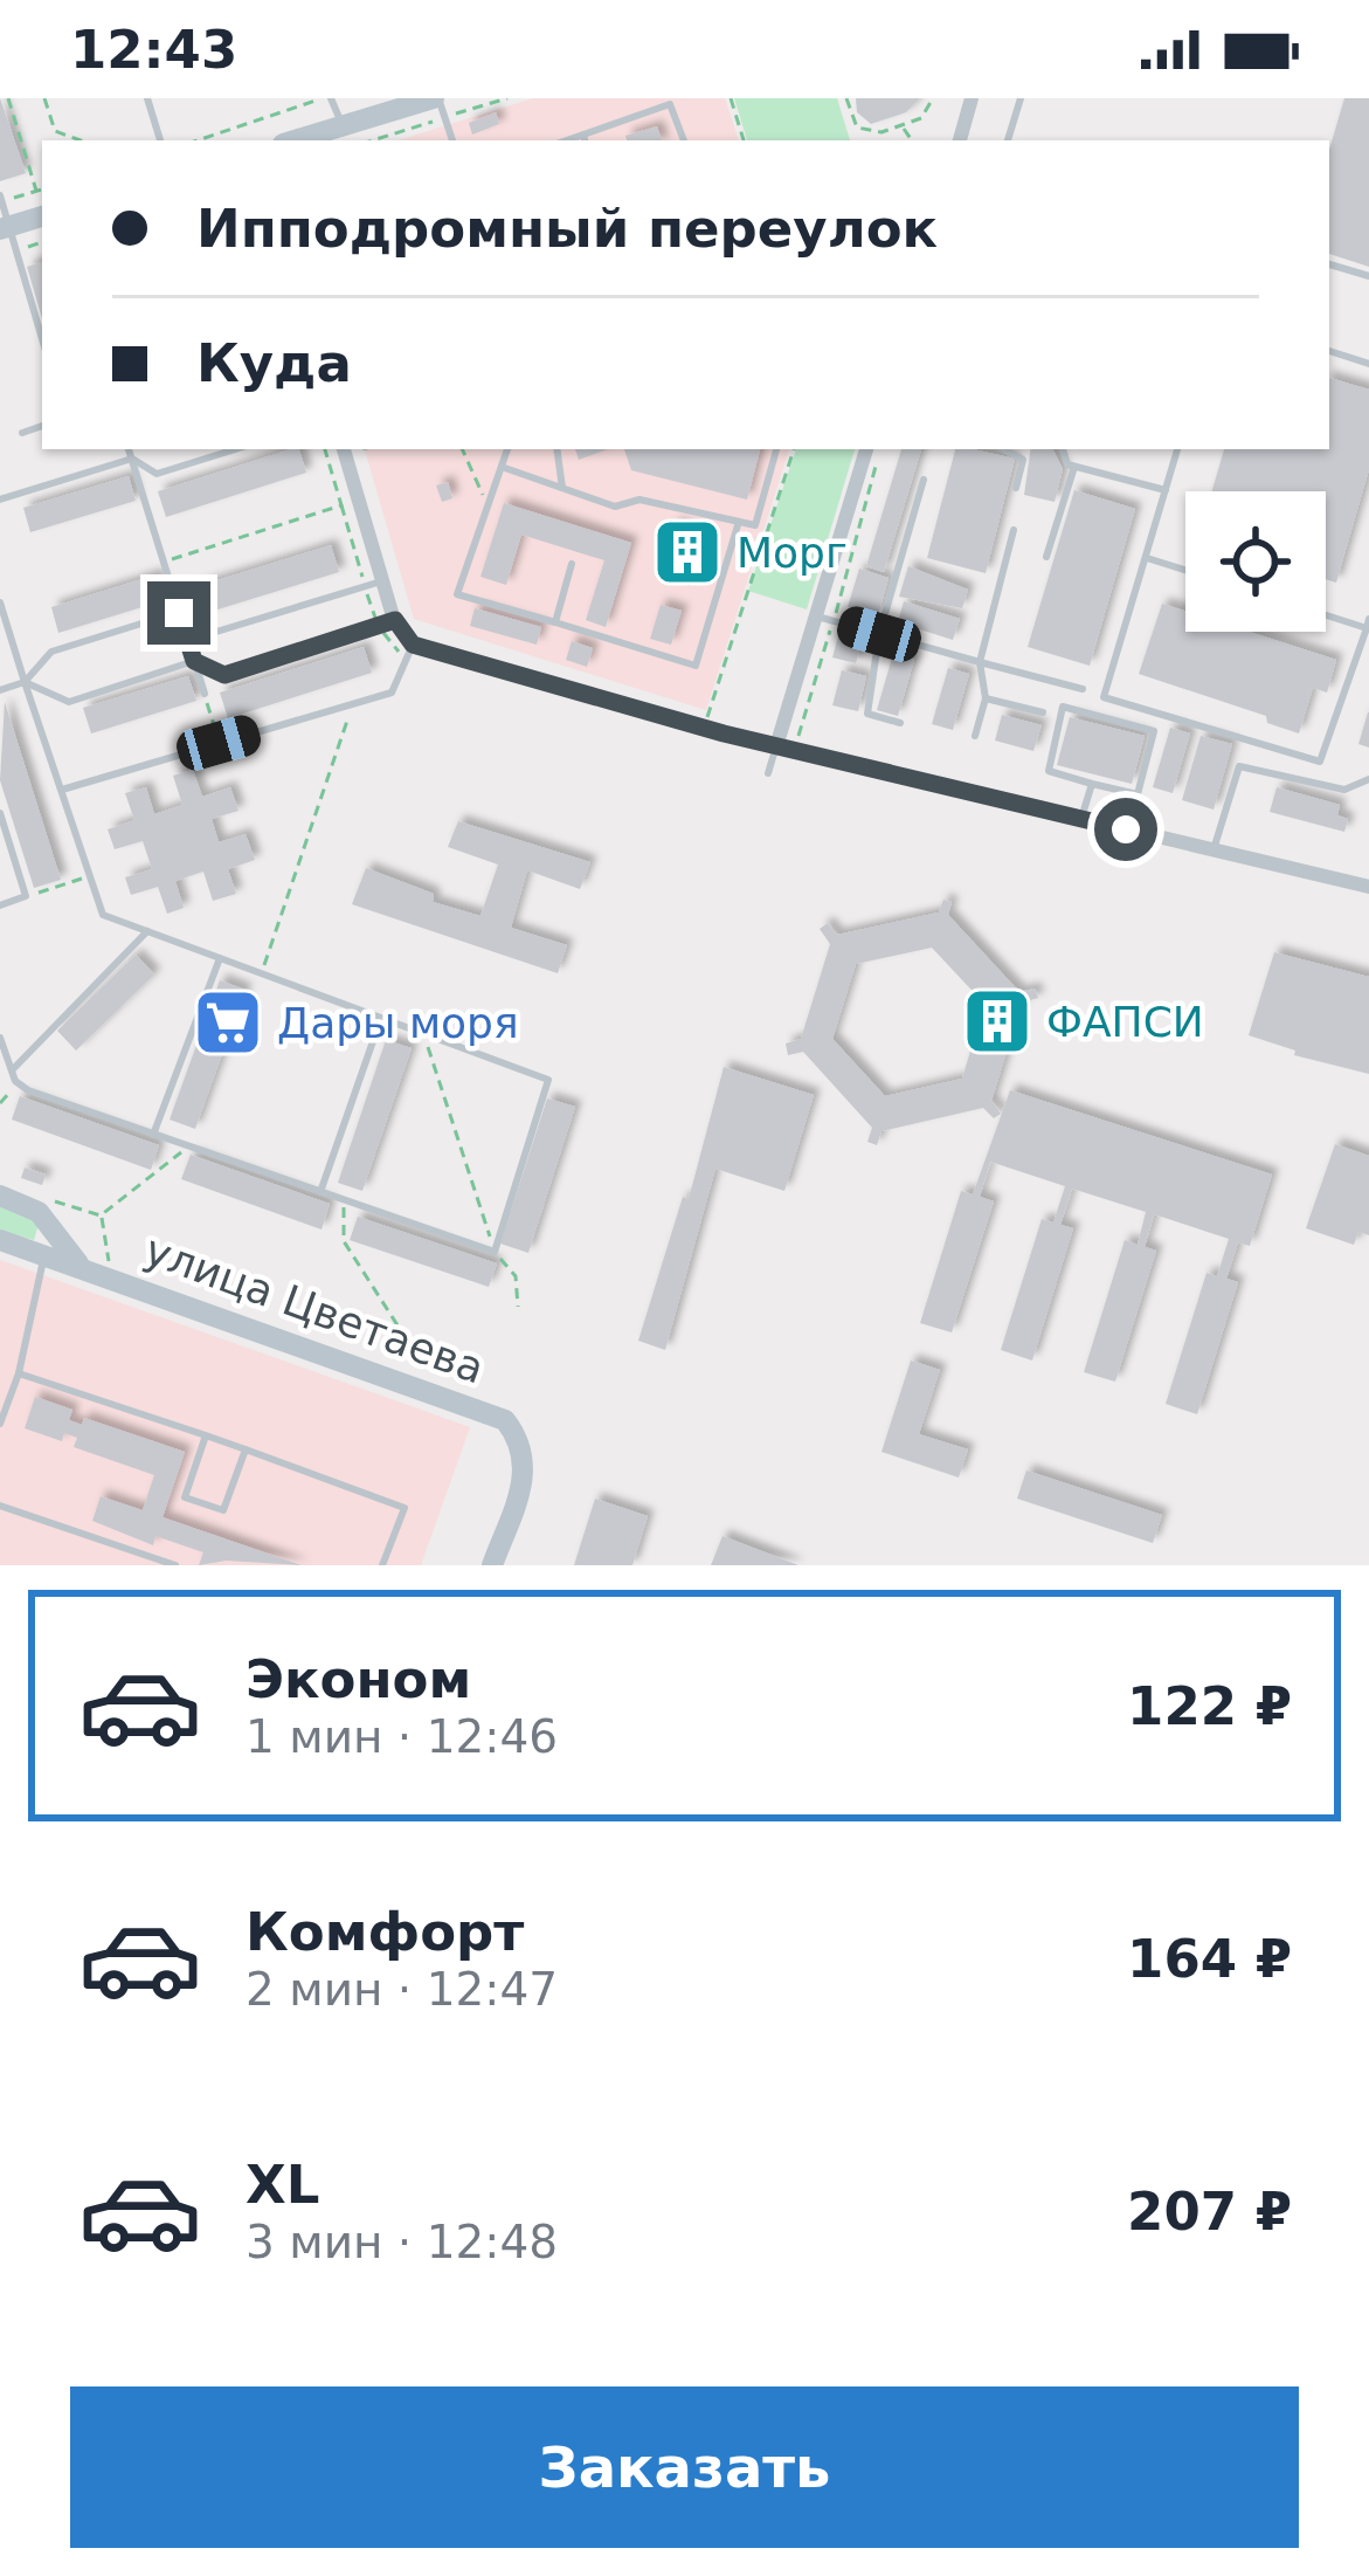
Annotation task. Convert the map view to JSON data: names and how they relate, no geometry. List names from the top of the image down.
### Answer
{
  "streets": {
    "main road": ["улица Цветаева"]
  },
  "places": {
    "building": ["Морг", "ФАПСИ"],
    "supermarket": ["Дары моря"]
  },
  "page": {
    "status": "12:43",
    "banner": ["Ипподромный переулок", "Куда"],
    "list": [
      {
        "name": "Эконом",
        "note": "1 мин · 12:46",
        "value": "122 ₽"
      },
      {
        "name": "Комфорт",
        "note": "2 мин · 12:47",
        "value": "164 ₽"
      },
      {
        "name": "XL",
        "note": "3 мин · 12:48",
        "value": "207 ₽"
      }
    ],
    "buttons": "Заказать"
  }
}
